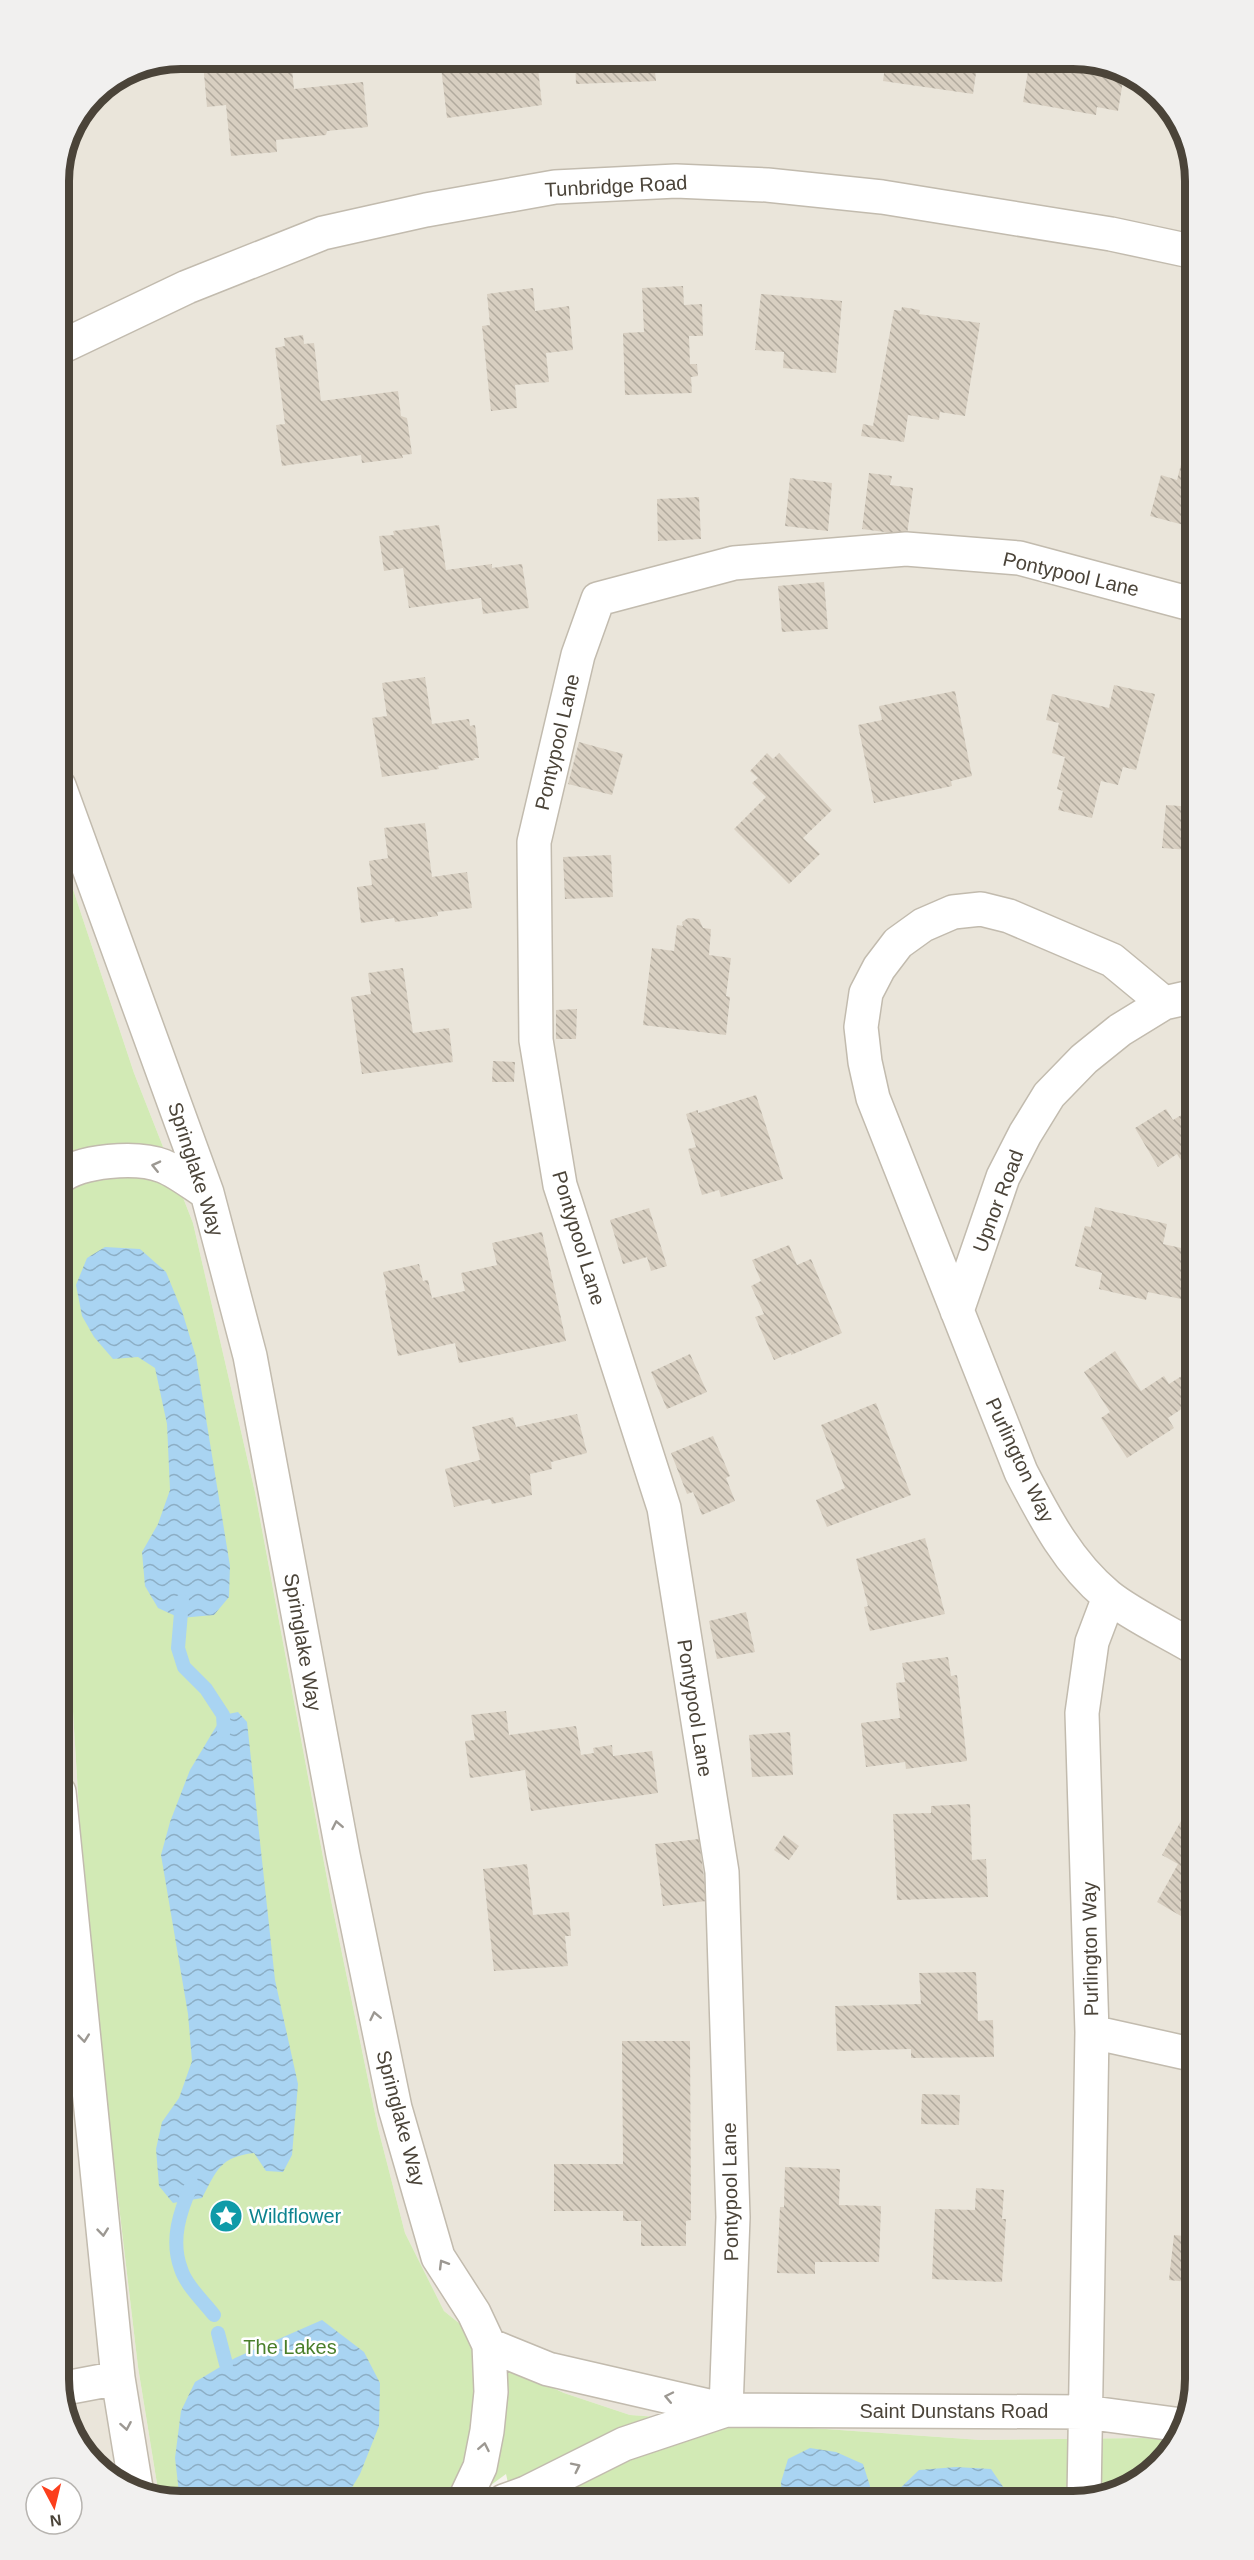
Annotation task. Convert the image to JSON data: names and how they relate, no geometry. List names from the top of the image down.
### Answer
{
  "streets": {
    "street": [
      "Tunbridge Road",
      "Pontypool Lane",
      "Springlake Way",
      "Upnor Road",
      "Purlington Way",
      "Saint Dunstans Road"
    ]
  },
  "crossings": [
    ["Pontypool Lane", "Saint Dunstans Road"],
    ["Springlake Way", "Saint Dunstans Road"],
    ["Upnor Road", "Purlington Way"],
    ["Purlington Way", "Saint Dunstans Road"]
  ],
  "one_way": ["Springlake Way"],
  "parks": ["The Lakes"],
  "places": {
    "place": ["Wildflower"]
  },
  "north": "bottom"
}
